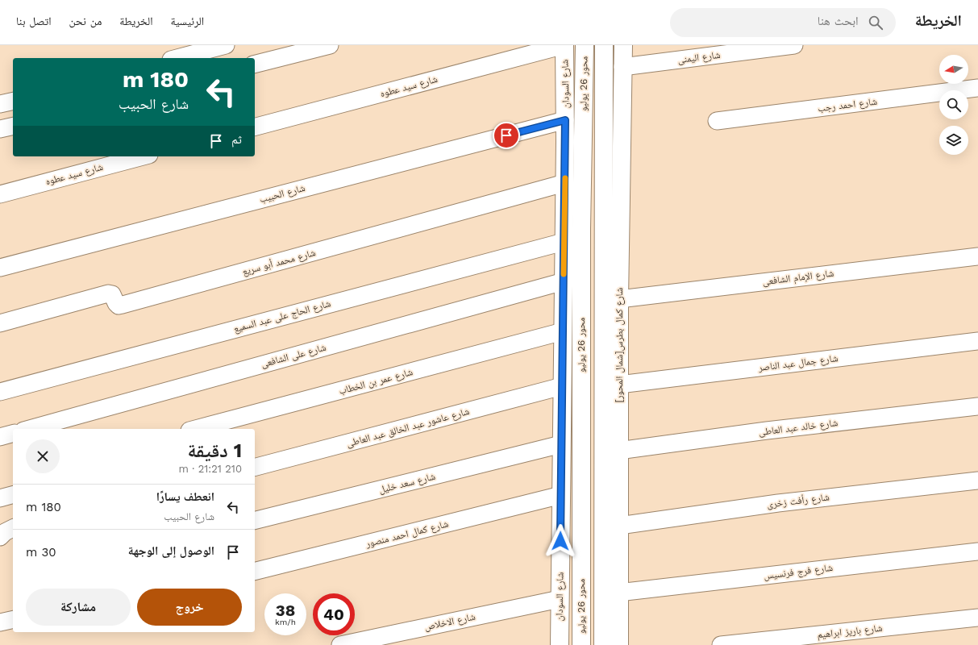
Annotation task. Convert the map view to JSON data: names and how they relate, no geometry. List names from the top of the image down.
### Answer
{
  "streets": {
    "main road": ["شارع السودان", "محور 26 يوليو", "شارع كمال بطرس[شمال المحور]"],
    "street": [
      "شارع اليمنى",
      "شارع سيد عطوه",
      "شارع احمد رجب",
      "شارع الحبيب",
      "شارع محمد أبو سريع",
      "شارع الإمام الشافعى",
      "شارع الحاج على عبد السميع",
      "شارع على الشافعى",
      "شارع جمال عبد الناصر",
      "شارع عمر بن الخطاب",
      "شارع عاشور عبد الخالق عبد العاطى",
      "شارع خالد عبد العاطى",
      "شارع سعد خليل",
      "شارع رأفت زخرى",
      "شارع كمال احمد منصور",
      "شارع فرج فرنسيس",
      "شارع الاخلاص",
      "شارع باريز ابراهيم"
    ]
  },
  "crossings": [
    ["شارع اليمنى", "شارع كمال بطرس[شمال المحور]"],
    ["شارع السودان", "شارع سيد عطوه"],
    ["شارع السودان", "شارع الحبيب"],
    ["شارع السودان", "شارع محمد أبو سريع"],
    ["شارع السودان", "شارع الحاج على عبد السميع"],
    ["شارع السودان", "شارع على الشافعى"],
    ["شارع السودان", "شارع عمر بن الخطاب"],
    ["شارع السودان", "شارع عاشور عبد الخالق عبد العاطى"],
    ["شارع السودان", "شارع سعد خليل"],
    ["شارع السودان", "شارع كمال احمد منصور"],
    ["شارع السودان", "شارع الاخلاص"],
    ["شارع الإمام الشافعى", "شارع كمال بطرس[شمال المحور]"],
    ["شارع كمال بطرس[شمال المحور]", "شارع جمال عبد الناصر"],
    ["شارع كمال بطرس[شمال المحور]", "شارع خالد عبد العاطى"],
    ["شارع كمال بطرس[شمال المحور]", "شارع رأفت زخرى"],
    ["شارع كمال بطرس[شمال المحور]", "شارع فرج فرنسيس"]
  ],
  "north": "left",
  "page": {
    "header": "الخريطة",
    "search": "ابحث هنا",
    "nav": [
      "الرئيسية",
      "الخريطة",
      "من نحن",
      "اتصل بنا"
    ],
    "turn": ["180 m", "شارع الحبيب"],
    "then": "ثم",
    "heading": ["1 دقيقة", "210 m · 21:21"],
    "list": [
      {
        "name": "انعطف يسارًا",
        "note": "شارع الحبيب",
        "value": "180 m"
      },
      {
        "name": "الوصول إلى الوجهة",
        "value": "30 m"
      }
    ],
    "buttons": ["خروج", "مشاركة"],
    "speed": "38 km/h",
    "limit": "40"
  }
}
